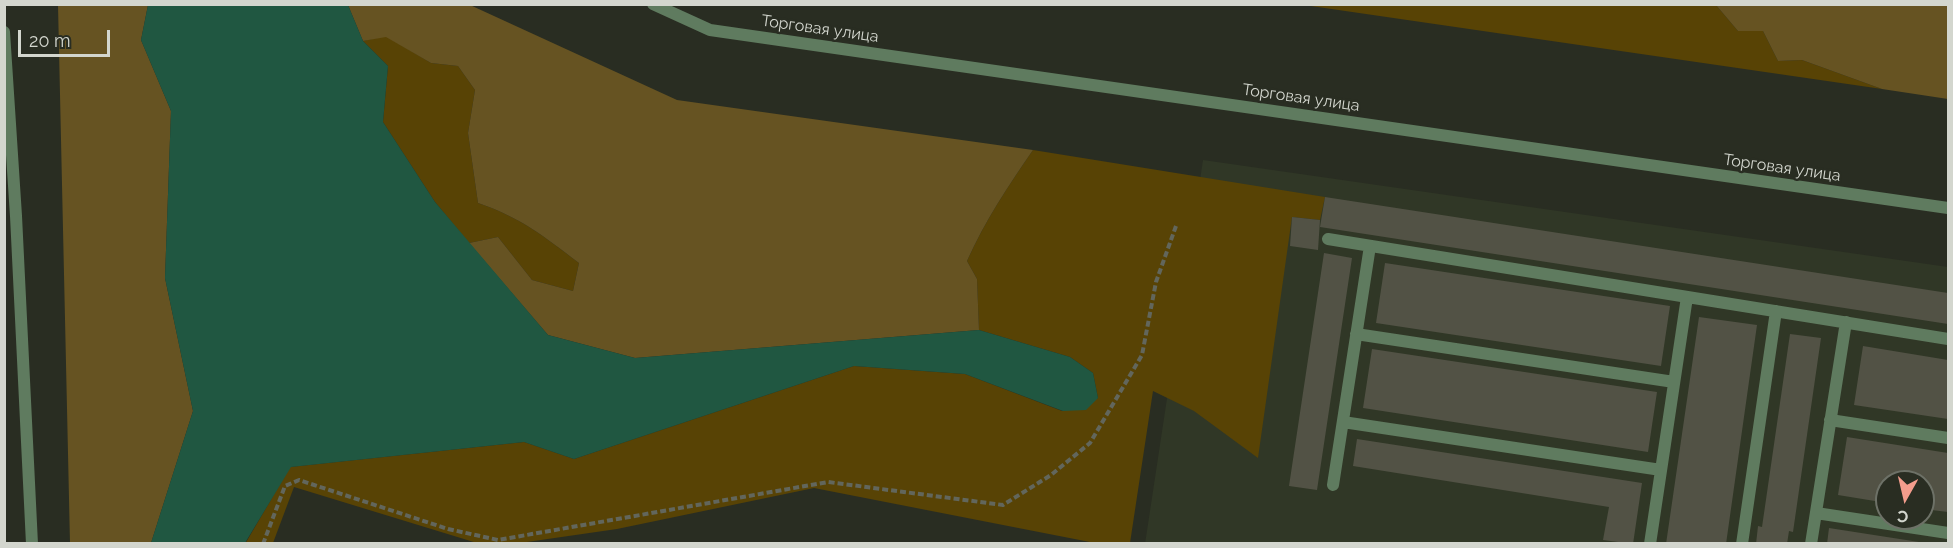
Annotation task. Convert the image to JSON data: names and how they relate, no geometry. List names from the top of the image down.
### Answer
{
  "streets": {
    "street": ["Торговая улица"]
  },
  "scale_bar": "20 m",
  "north": "bottom"
}
